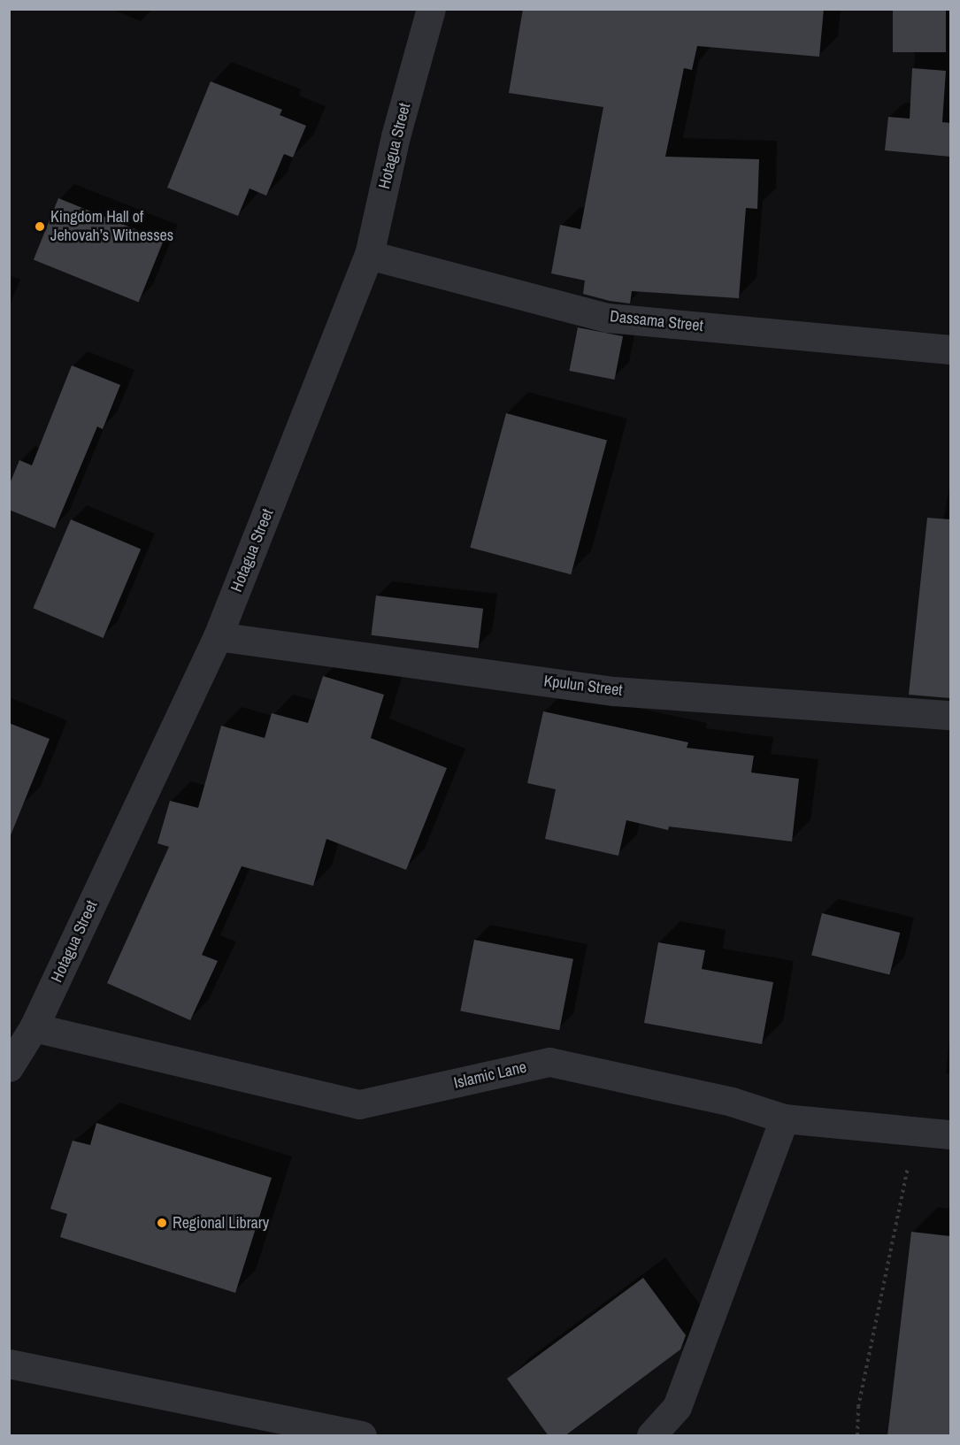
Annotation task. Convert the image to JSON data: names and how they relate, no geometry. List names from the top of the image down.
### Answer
{
  "streets": {
    "street": [
      "Hotagua Street",
      "Dassama Street",
      "Kpulun Street",
      "Islamic Lane"
    ]
  },
  "crossings": [
    ["Hotagua Street", "Dassama Street"],
    ["Hotagua Street", "Kpulun Street"],
    ["Hotagua Street", "Islamic Lane"]
  ],
  "places": ["Kingdom Hall of Jehovah’s Witnesses", "Regional Library"]
}
